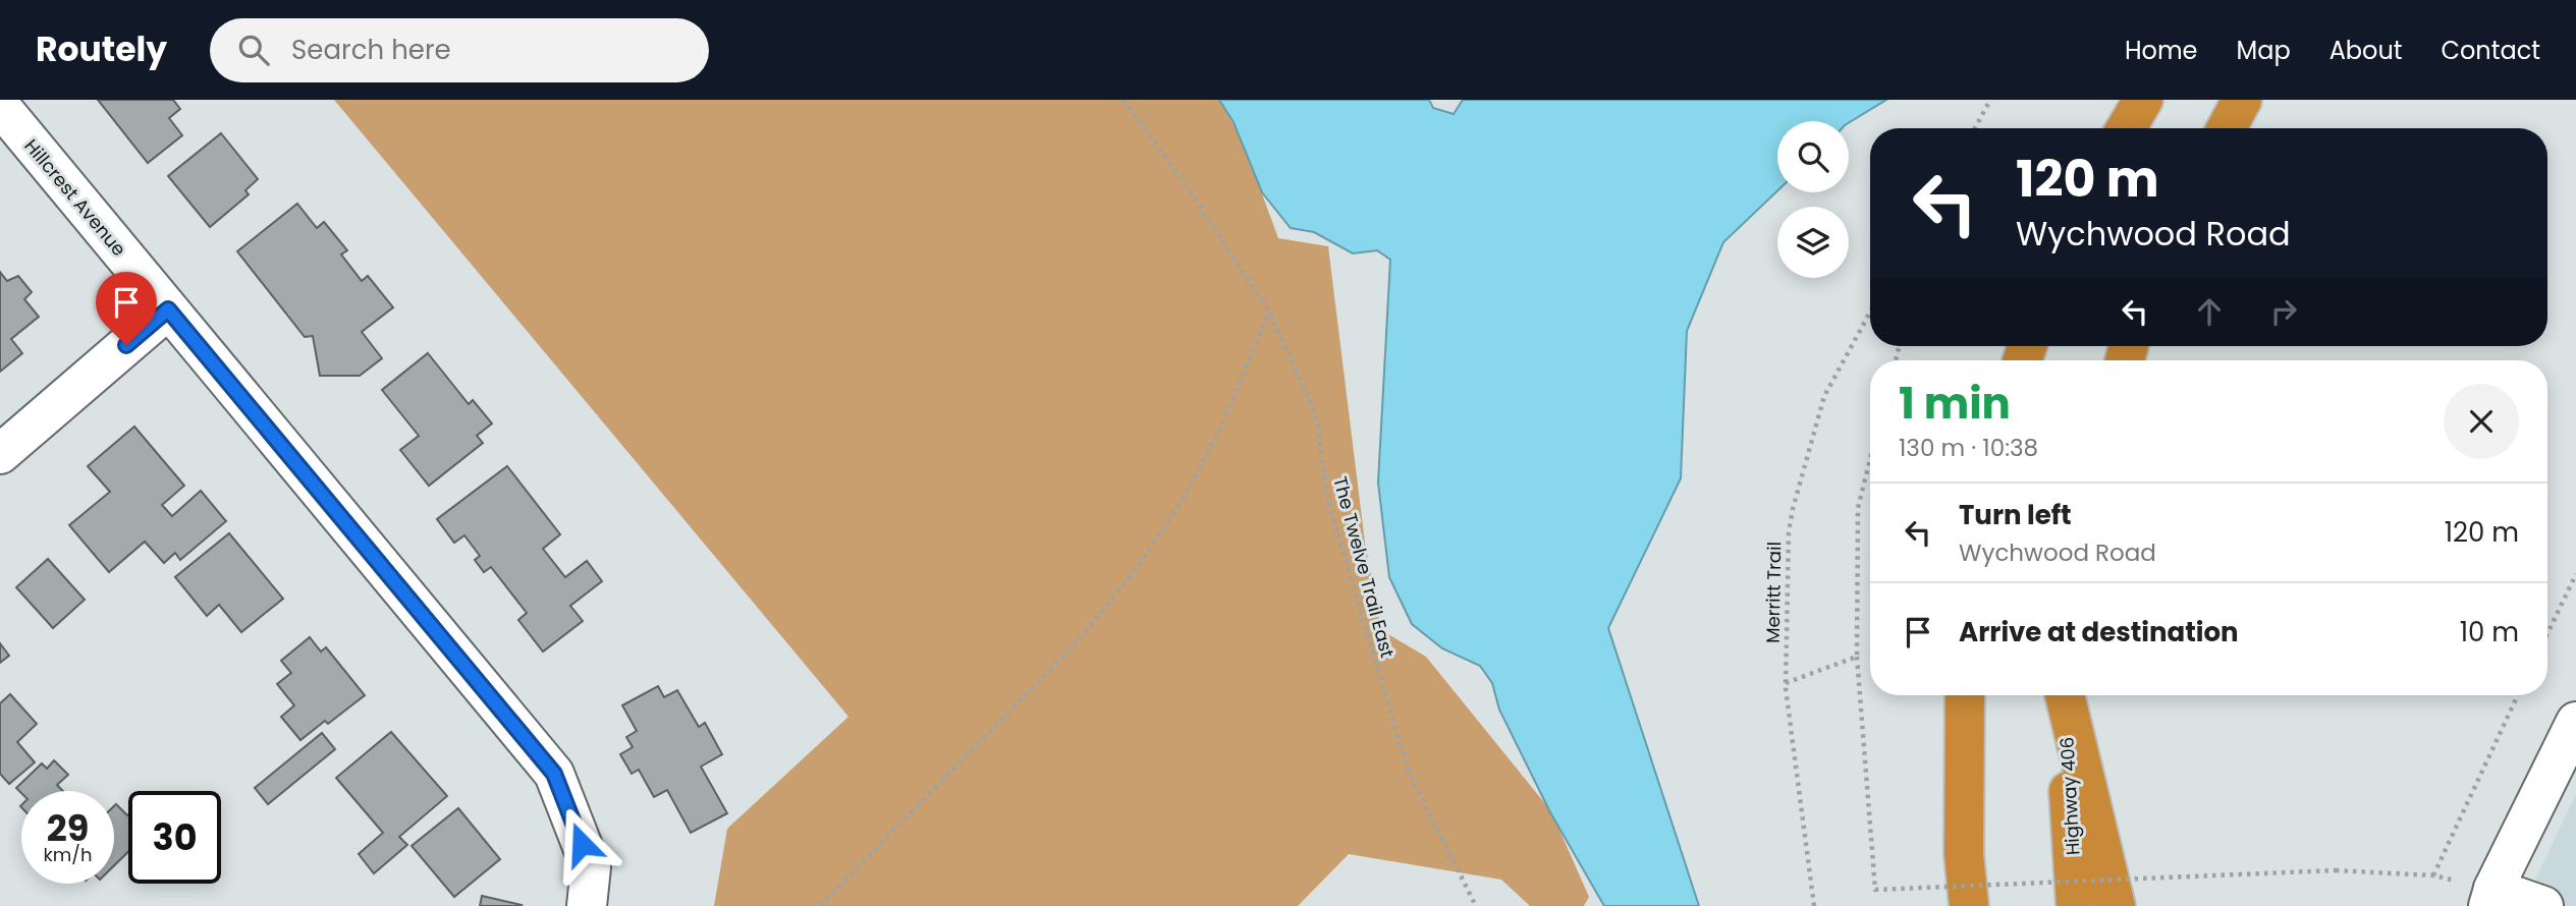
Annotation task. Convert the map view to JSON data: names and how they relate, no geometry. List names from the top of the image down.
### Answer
{
  "streets": {
    "highway": ["Highway 406"],
    "street": ["Hillcrest Avenue"],
    "path": ["The Twelve Trail East", "Merritt Trail"]
  },
  "page": {
    "header": "Routely",
    "search": "Search here",
    "nav": [
      "Home",
      "Map",
      "About",
      "Contact"
    ],
    "turn": ["120 m", "Wychwood Road"],
    "heading": ["1 min", "130 m · 10:38"],
    "list": [
      {
        "name": "Turn left",
        "note": "Wychwood Road",
        "value": "120 m"
      },
      {
        "name": "Arrive at destination",
        "value": "10 m"
      }
    ],
    "speed": "29 km/h",
    "limit": "30"
  }
}
